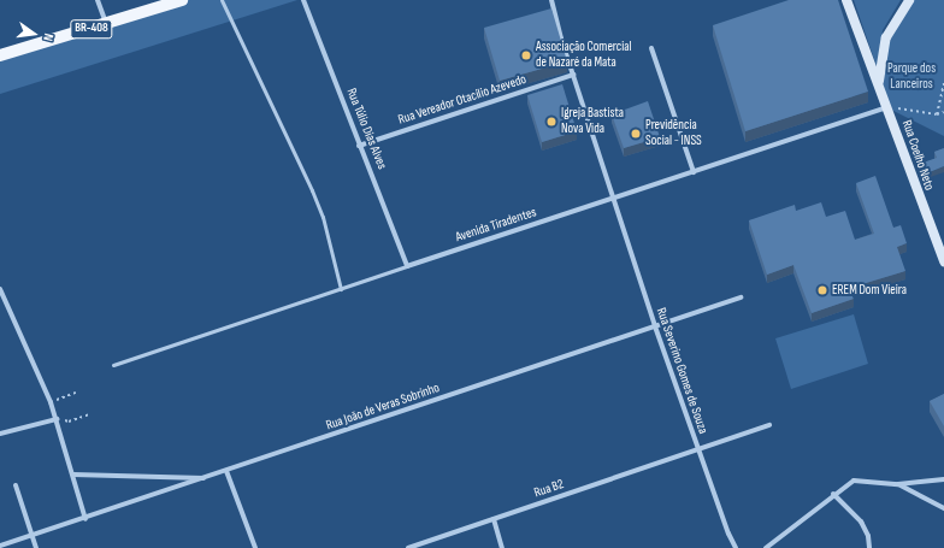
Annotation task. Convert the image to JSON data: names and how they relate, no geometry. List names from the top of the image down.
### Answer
{
  "streets": {
    "main road": ["BR-408"],
    "street": [
      "Rua Vereador Otacílio Azevedo",
      "Rua Túlio Dias Alves",
      "Rua Coelho Neto",
      "Avenida Tiradentes",
      "Rua Severino Gomes de Souza",
      "Rua João de Veras Sobrinho",
      "Rua B2"
    ]
  },
  "crossings": [
    ["Rua Vereador Otacílio Azevedo", "Rua Túlio Dias Alves"],
    ["Rua Vereador Otacílio Azevedo", "Rua Severino Gomes de Souza"],
    ["Rua Túlio Dias Alves", "Avenida Tiradentes"],
    ["Rua Coelho Neto", "Avenida Tiradentes"],
    ["Avenida Tiradentes", "Rua Severino Gomes de Souza"],
    ["Rua Severino Gomes de Souza", "Rua João de Veras Sobrinho"],
    ["Rua Severino Gomes de Souza", "Rua B2"]
  ],
  "parks": ["Parque dos Lanceiros"],
  "places": [
    "Associação Comercial de Nazaré da Mata",
    "Igreja Bastista Nova Vida",
    "Previdência Social - INSS",
    "EREM Dom Vieira"
  ],
  "north": "right"
}
